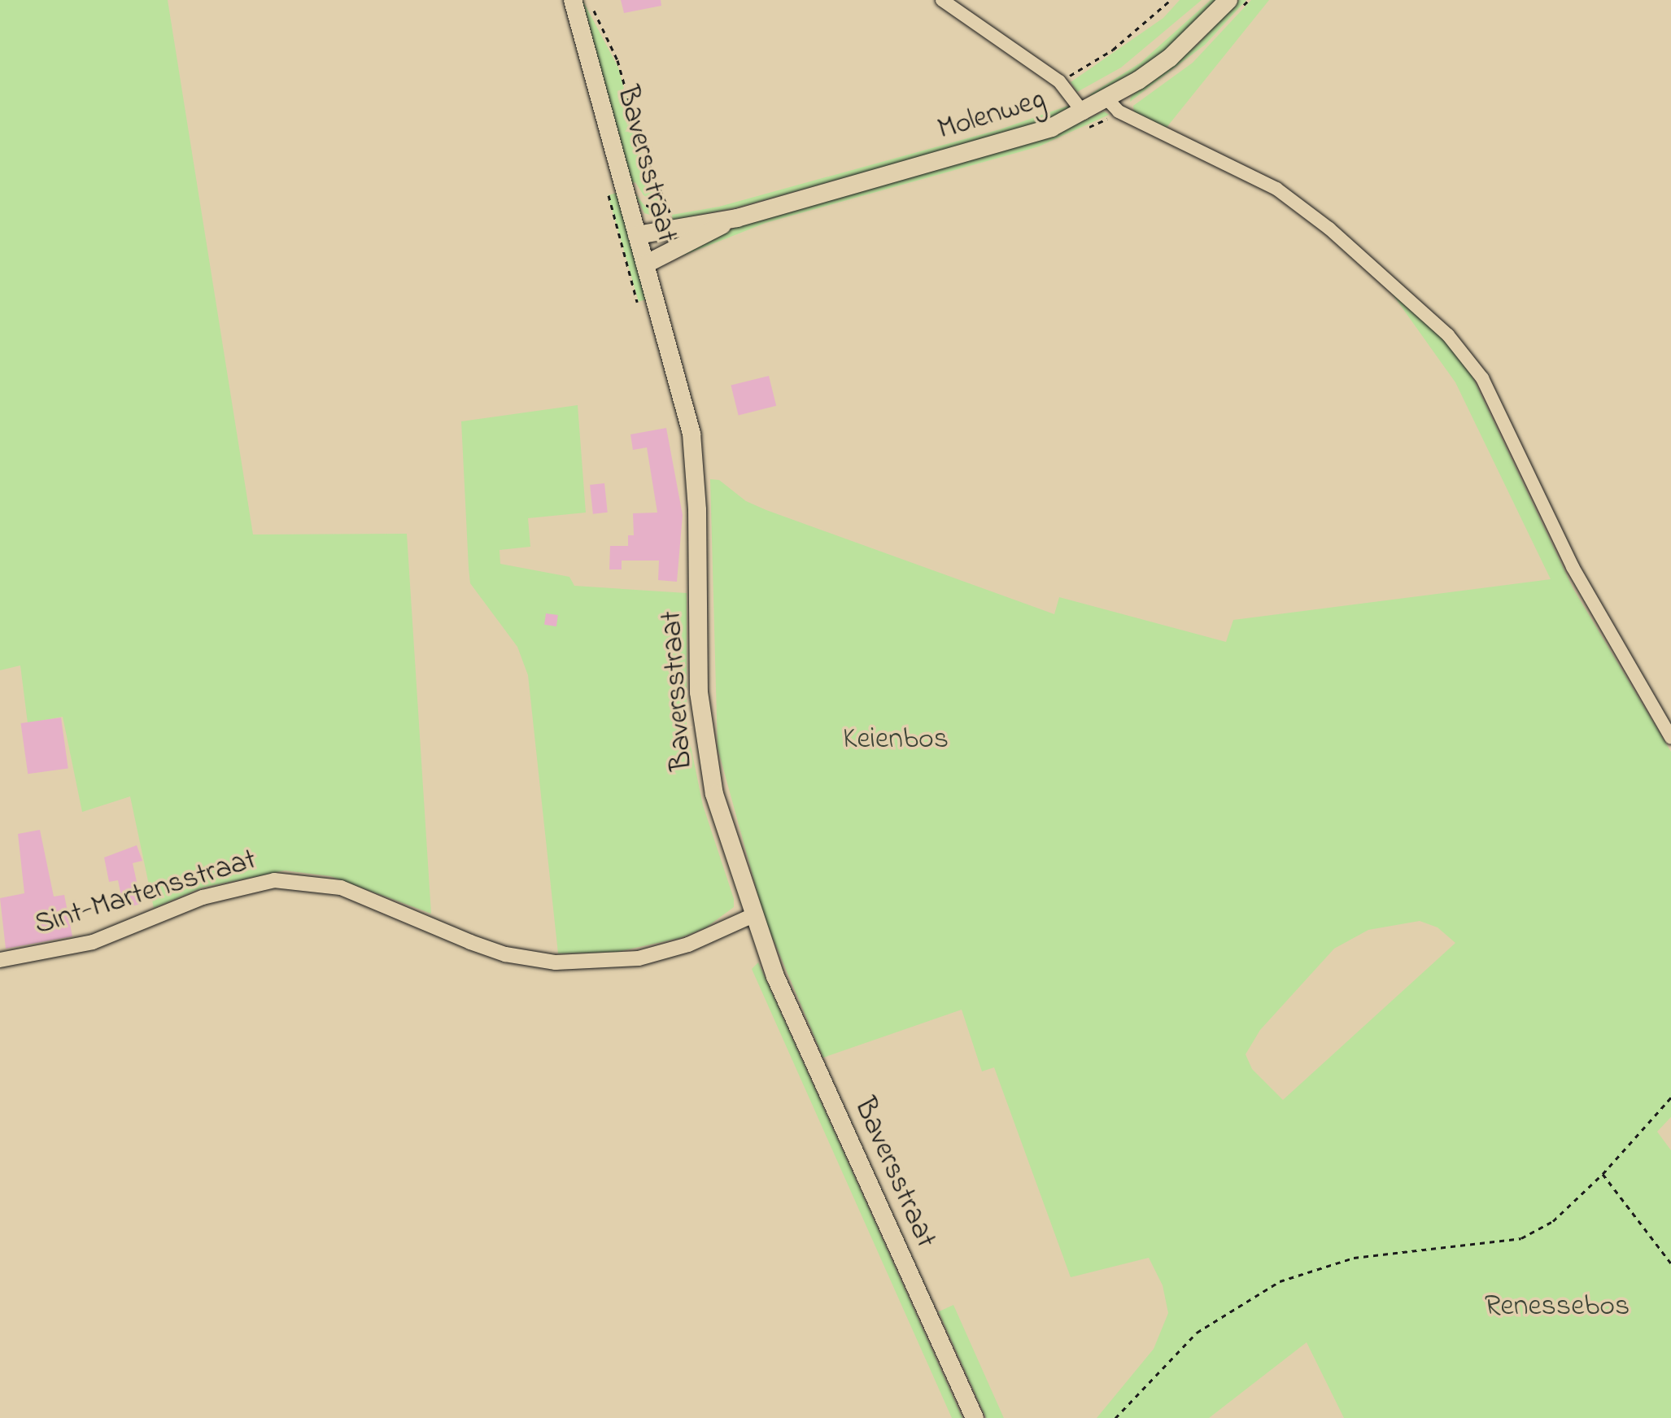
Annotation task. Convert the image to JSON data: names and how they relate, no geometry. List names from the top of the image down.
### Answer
{
  "streets": {
    "main road": ["Molenweg", "Baversstraat"],
    "street": ["Sint-Martensstraat"]
  },
  "crossings": [
    ["Molenweg", "Baversstraat"],
    ["Baversstraat", "Sint-Martensstraat"]
  ],
  "parks": ["Keienbos", "Renessebos"]
}
